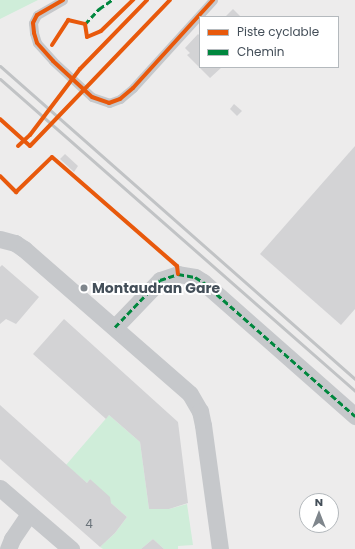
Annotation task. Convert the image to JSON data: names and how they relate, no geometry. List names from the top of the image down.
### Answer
{
  "places": ["Montaudran Gare"],
  "house_numbers": ["4"],
  "legend": ["Piste cyclable", "Chemin"],
  "north": "top"
}
